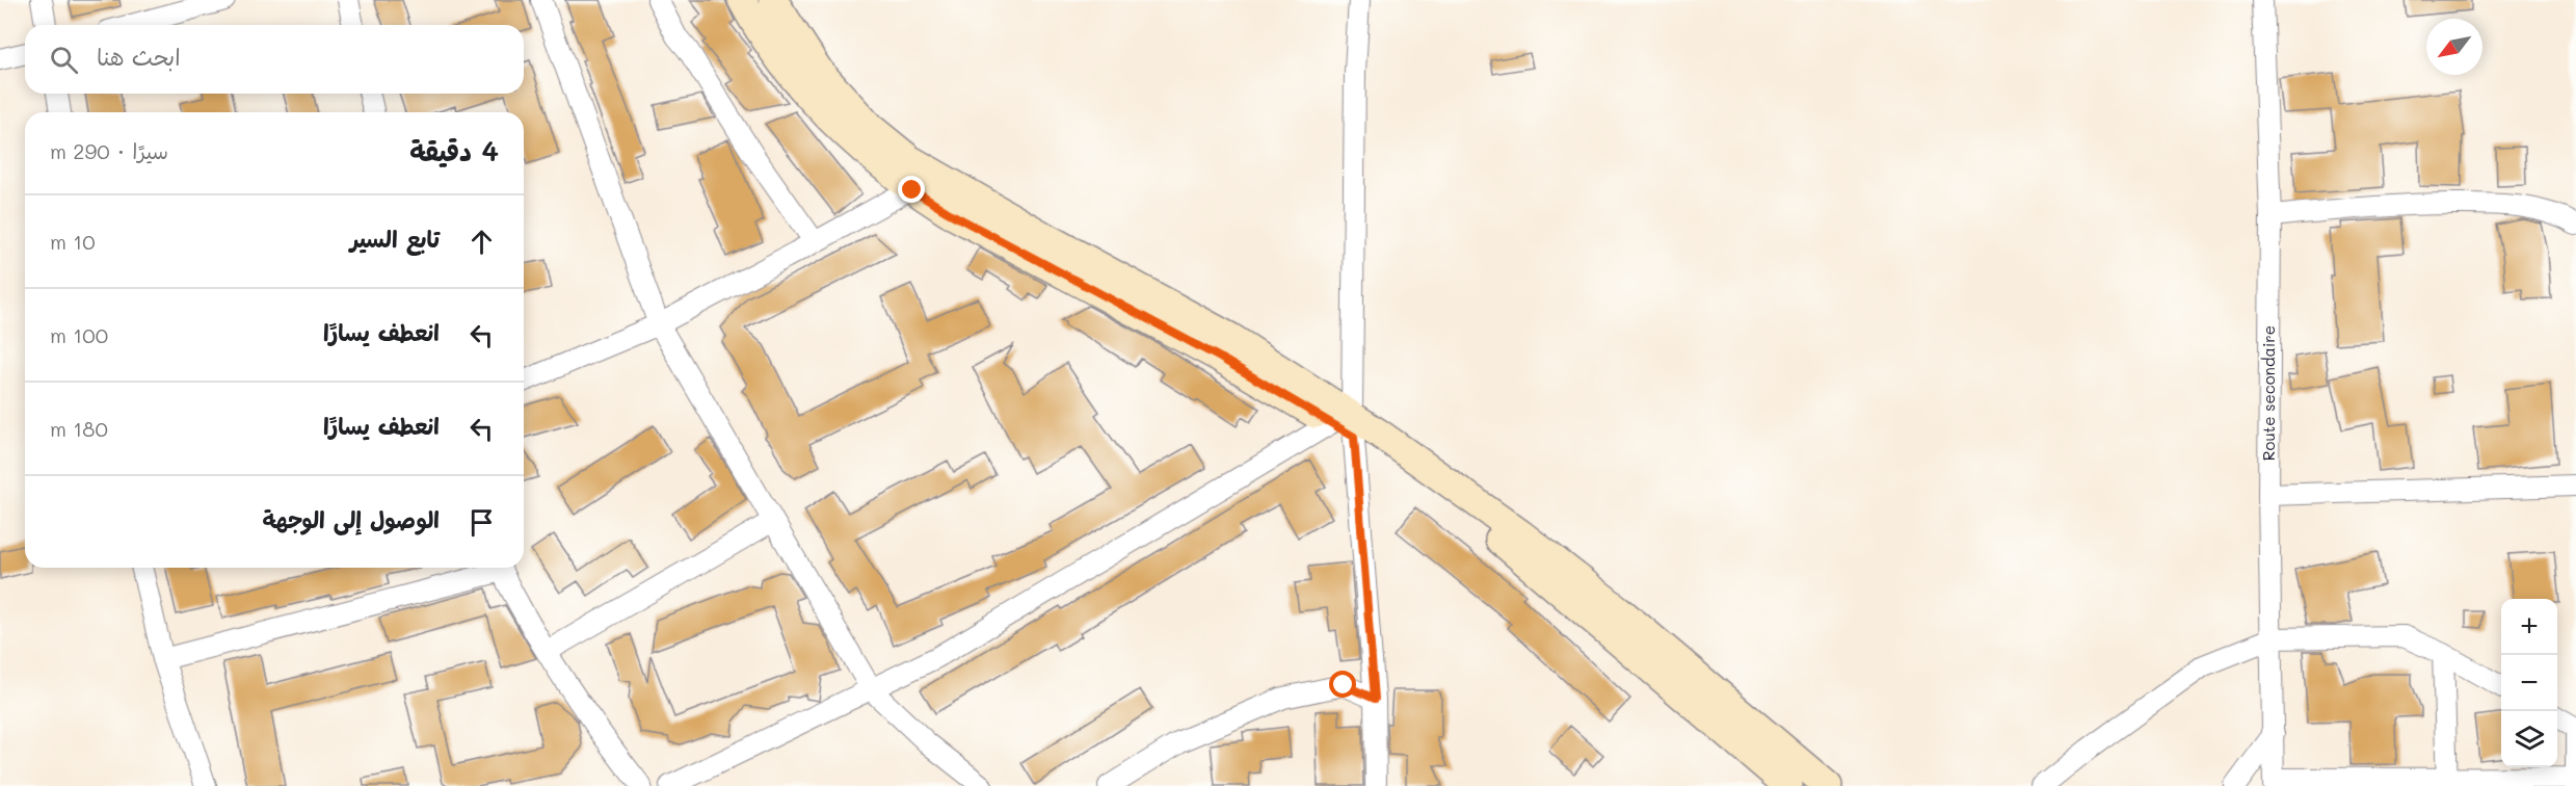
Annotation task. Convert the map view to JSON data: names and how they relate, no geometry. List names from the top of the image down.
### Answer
{
  "streets": {
    "street": ["Route secondaire"]
  },
  "north": "bottom left",
  "page": {
    "search": "ابحث هنا",
    "heading": ["4 دقيقة", "سيرًا · 290 m"],
    "list": [
      ["تابع السير", "10 m"],
      ["انعطف يسارًا", "100 m"],
      ["انعطف يسارًا", "180 m"],
      "الوصول إلى الوجهة"
    ],
    "map_buttons": ["+", "−"]
  }
}
